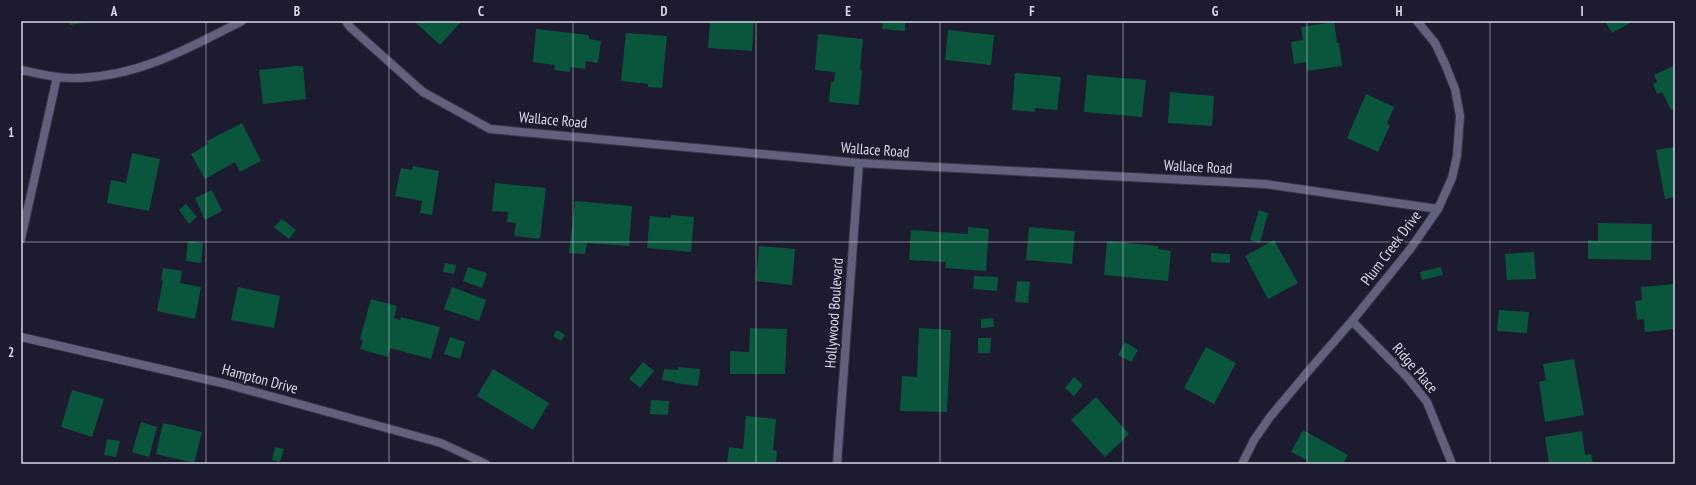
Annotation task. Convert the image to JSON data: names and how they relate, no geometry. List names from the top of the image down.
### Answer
{
  "streets": {
    "street": [
      "Wallace Road",
      "Plum Creek Drive",
      "Hollywood Boulevard",
      "Ridge Place",
      "Hampton Drive"
    ]
  },
  "crossings": [
    ["Wallace Road", "Plum Creek Drive"],
    ["Wallace Road", "Hollywood Boulevard"],
    ["Plum Creek Drive", "Ridge Place"]
  ],
  "grid": {
    "columns": [
      "A",
      "B",
      "C",
      "D",
      "E",
      "F",
      "G",
      "H",
      "I"
    ],
    "rows": ["1", "2"]
  }
}
